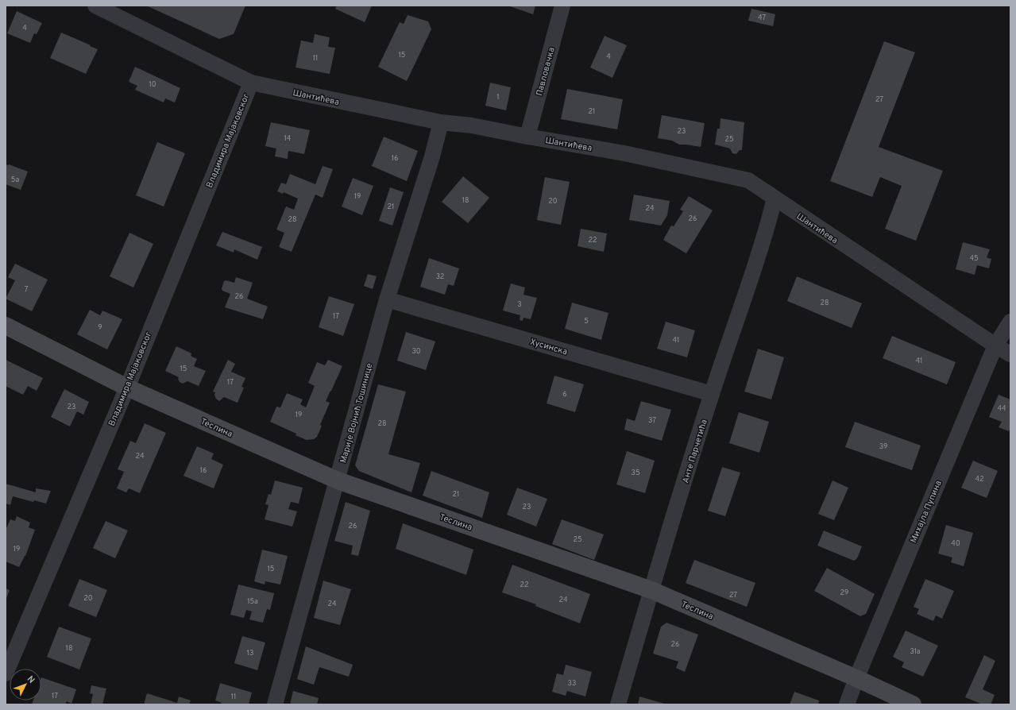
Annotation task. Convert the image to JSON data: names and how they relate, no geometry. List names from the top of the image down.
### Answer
{
  "streets": {
    "street": [
      "Павловачка",
      "Шантићева",
      "Владимира Мајаковског",
      "Хусинска",
      "Марије Војнић Тошинице",
      "Теслина",
      "Анте Парчетића",
      "Михајла Пупина"
    ]
  },
  "crossings": [
    ["Павловачка", "Шантићева"],
    ["Шантићева", "Владимира Мајаковског"],
    ["Шантићева", "Марије Војнић Тошинице"],
    ["Шантићева", "Анте Парчетића"],
    ["Шантићева", "Михајла Пупина"],
    ["Владимира Мајаковског", "Теслина"],
    ["Хусинска", "Марије Војнић Тошинице"],
    ["Хусинска", "Анте Парчетића"],
    ["Марије Војнић Тошинице", "Теслина"],
    ["Теслина", "Анте Парчетића"],
    ["Теслина", "Михајла Пупина"]
  ],
  "house_numbers": [
    "47",
    "4",
    "15",
    "4",
    "11",
    "10",
    "1",
    "27",
    "21",
    "23",
    "14",
    "25",
    "16",
    "5a",
    "19",
    "18",
    "20",
    "21",
    "24",
    "26",
    "28",
    "22",
    "45",
    "32",
    "7",
    "26",
    "28",
    "3",
    "17",
    "5",
    "9",
    "41",
    "30",
    "41",
    "15",
    "17",
    "6",
    "23",
    "44",
    "19",
    "37",
    "28",
    "39",
    "24",
    "16",
    "35",
    "42",
    "21",
    "23",
    "26",
    "25",
    "40",
    "19",
    "15",
    "22",
    "29",
    "27",
    "20",
    "24",
    "15a",
    "24",
    "26",
    "18",
    "31a",
    "13",
    "33",
    "17",
    "11"
  ],
  "north": "top right"
}
